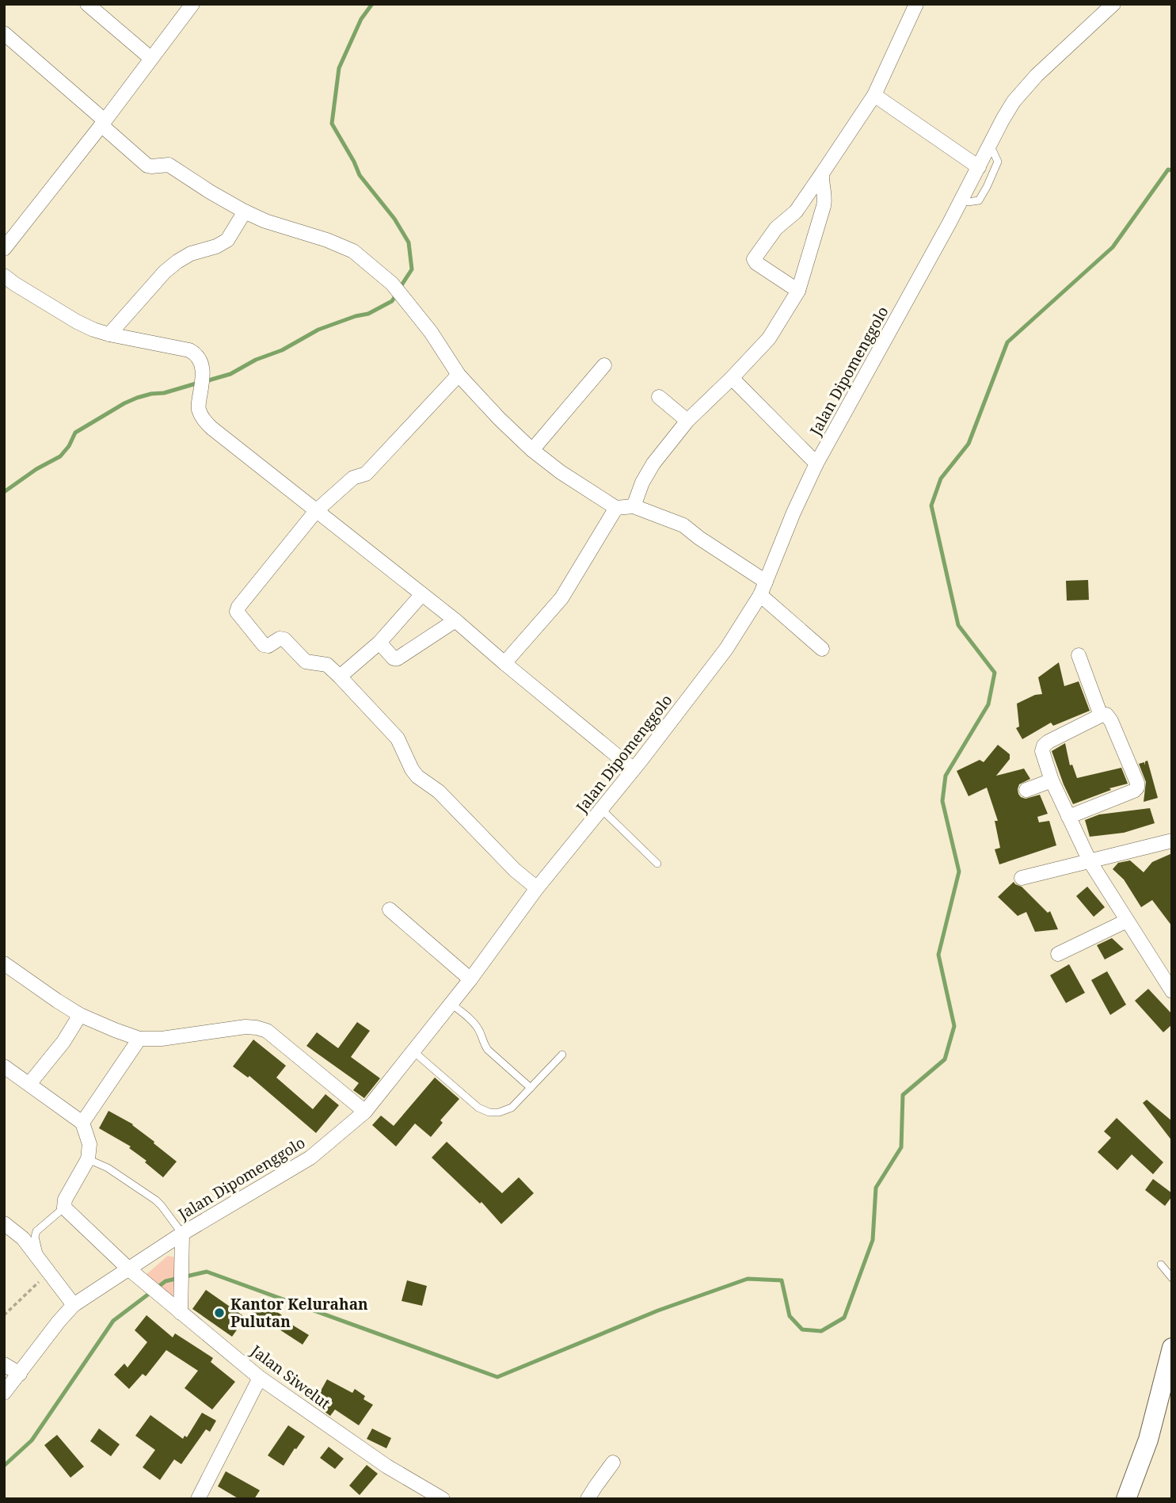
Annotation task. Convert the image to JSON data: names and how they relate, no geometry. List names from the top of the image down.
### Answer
{
  "streets": {
    "street": ["Jalan Dipomenggolo", "Jalan Siwelut"]
  },
  "crossings": [
    ["Jalan Dipomenggolo", "Jalan Siwelut"]
  ],
  "places": ["Kantor Kelurahan Pulutan"]
}
